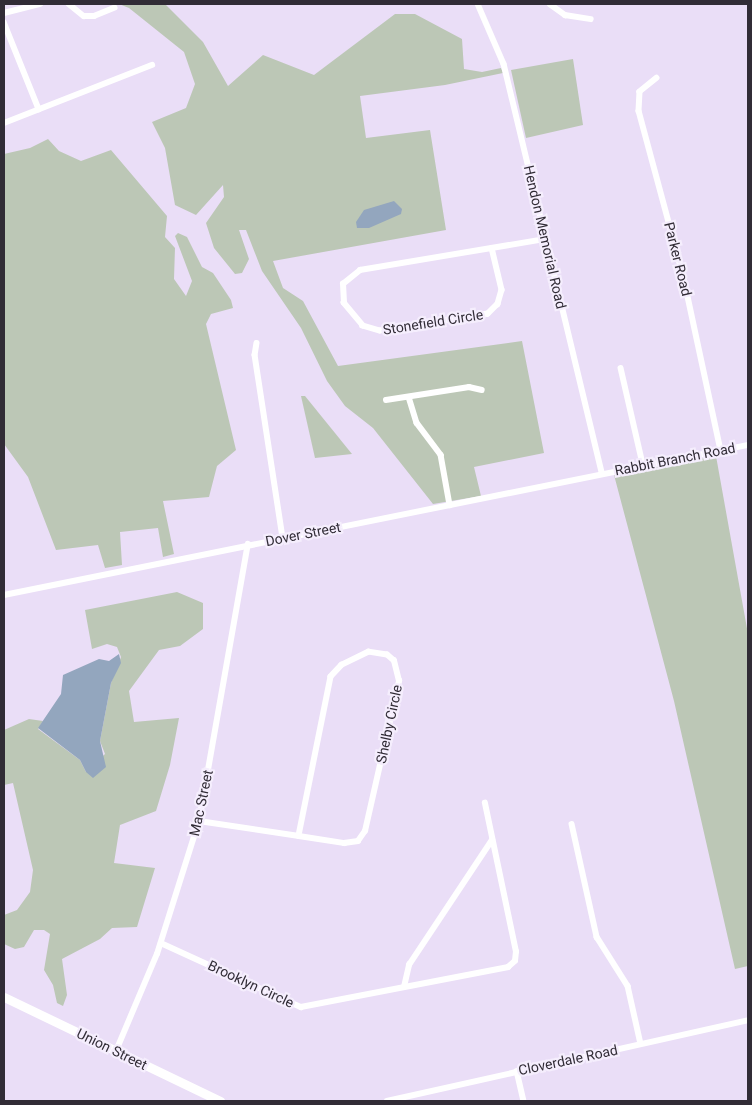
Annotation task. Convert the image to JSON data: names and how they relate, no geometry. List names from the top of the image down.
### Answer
{
  "streets": {
    "main road": ["Union Street"],
    "street": [
      "Hendon Memorial Road",
      "Parker Road",
      "Stonefield Circle",
      "Rabbit Branch Road",
      "Dover Street",
      "Shelby Circle",
      "Mac Street",
      "Brooklyn Circle",
      "Cloverdale Road"
    ]
  },
  "crossings": [
    ["Hendon Memorial Road", "Stonefield Circle"],
    ["Hendon Memorial Road", "Rabbit Branch Road"],
    ["Hendon Memorial Road", "Dover Street"],
    ["Parker Road", "Rabbit Branch Road"],
    ["Rabbit Branch Road", "Dover Street"],
    ["Dover Street", "Mac Street"],
    ["Shelby Circle", "Mac Street"],
    ["Mac Street", "Brooklyn Circle"],
    ["Mac Street", "Union Street"]
  ]
}
